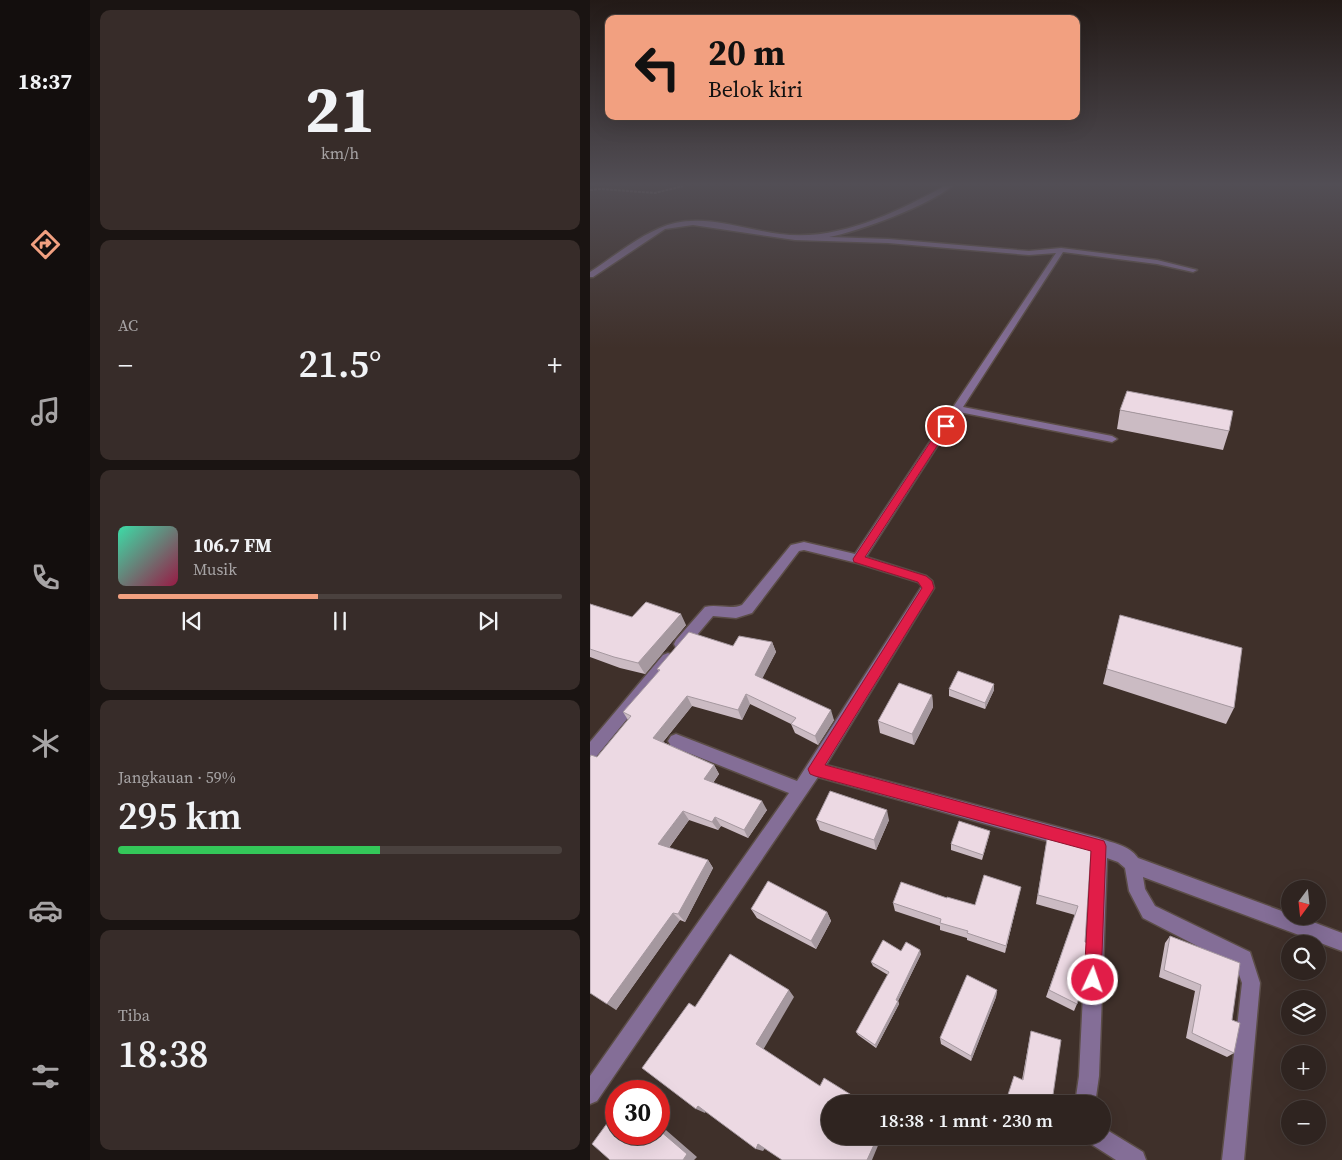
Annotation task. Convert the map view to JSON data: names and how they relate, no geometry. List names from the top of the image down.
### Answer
{
  "north": "bottom",
  "page": {
    "tabs": "18:37",
    "tile": [
      ["21", "km/h"],
      "AC",
      ["Jangkauan · 59%", "295 km"],
      ["Tiba", "18:38"]
    ],
    "turn": ["20 m", "Belok kiri"],
    "heat": ["−", "21.5°", "+"],
    "song": ["106.7 FM", "Musik"],
    "map_buttons": ["+", "−"],
    "limit": "30",
    "trip": "18:38 · 1 mnt · 230 m"
  }
}
